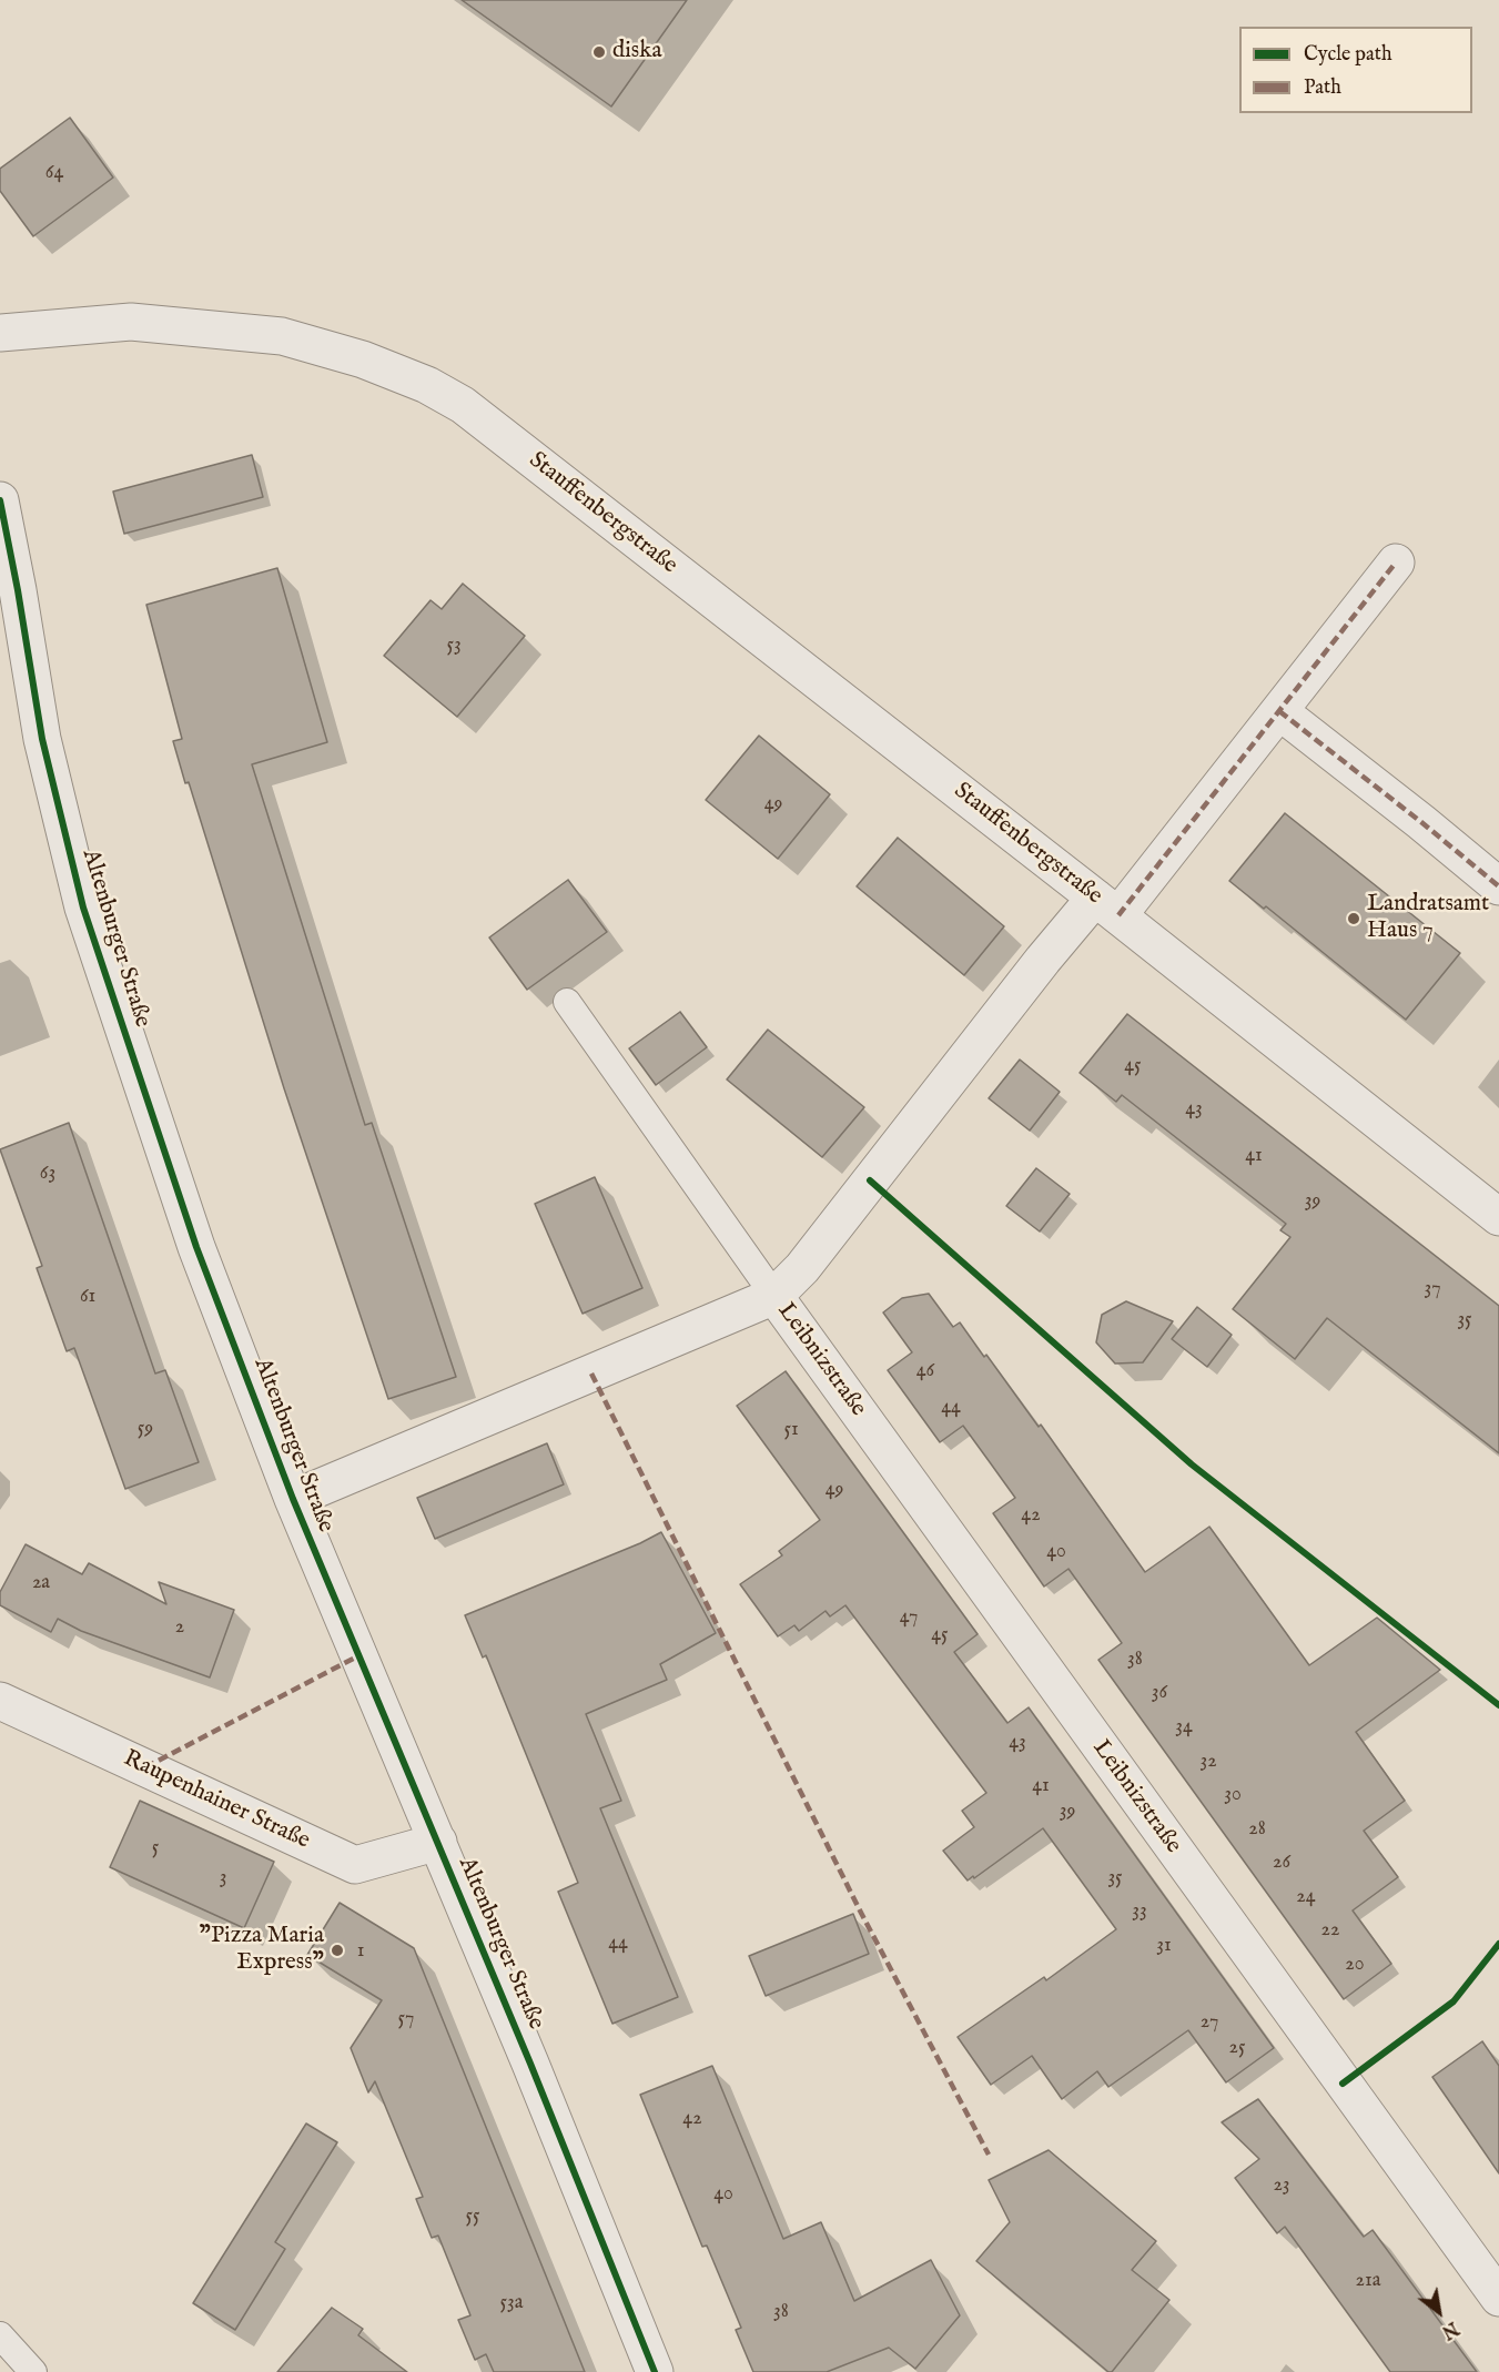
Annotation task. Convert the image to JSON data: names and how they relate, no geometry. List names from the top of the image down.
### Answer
{
  "streets": {
    "street": [
      "Stauffenbergstraße",
      "Altenburger Straße",
      "Leibnizstraße",
      "Raupenhainer Straße"
    ]
  },
  "crossings": [
    ["Stauffenbergstraße", "Leibnizstraße"],
    ["Altenburger Straße", "Leibnizstraße"],
    ["Altenburger Straße", "Raupenhainer Straße"]
  ],
  "places": ["diska", "Landratsamt Haus 7", "\"Pizza Maria Express\""],
  "house_numbers": [
    "64",
    "53",
    "49",
    "45",
    "43",
    "41",
    "63",
    "39",
    "37",
    "61",
    "35",
    "46",
    "44",
    "59",
    "51",
    "49",
    "42",
    "40",
    "2a",
    "47",
    "2",
    "45",
    "38",
    "36",
    "34",
    "43",
    "32",
    "41",
    "30",
    "39",
    "28",
    "5",
    "26",
    "3",
    "35",
    "24",
    "33",
    "22",
    "44",
    "31",
    "1",
    "20",
    "57",
    "27",
    "25",
    "42",
    "23",
    "40",
    "55",
    "21a",
    "53a",
    "38"
  ],
  "legend": ["Cycle path", "Path"],
  "north": "bottom right"
}
